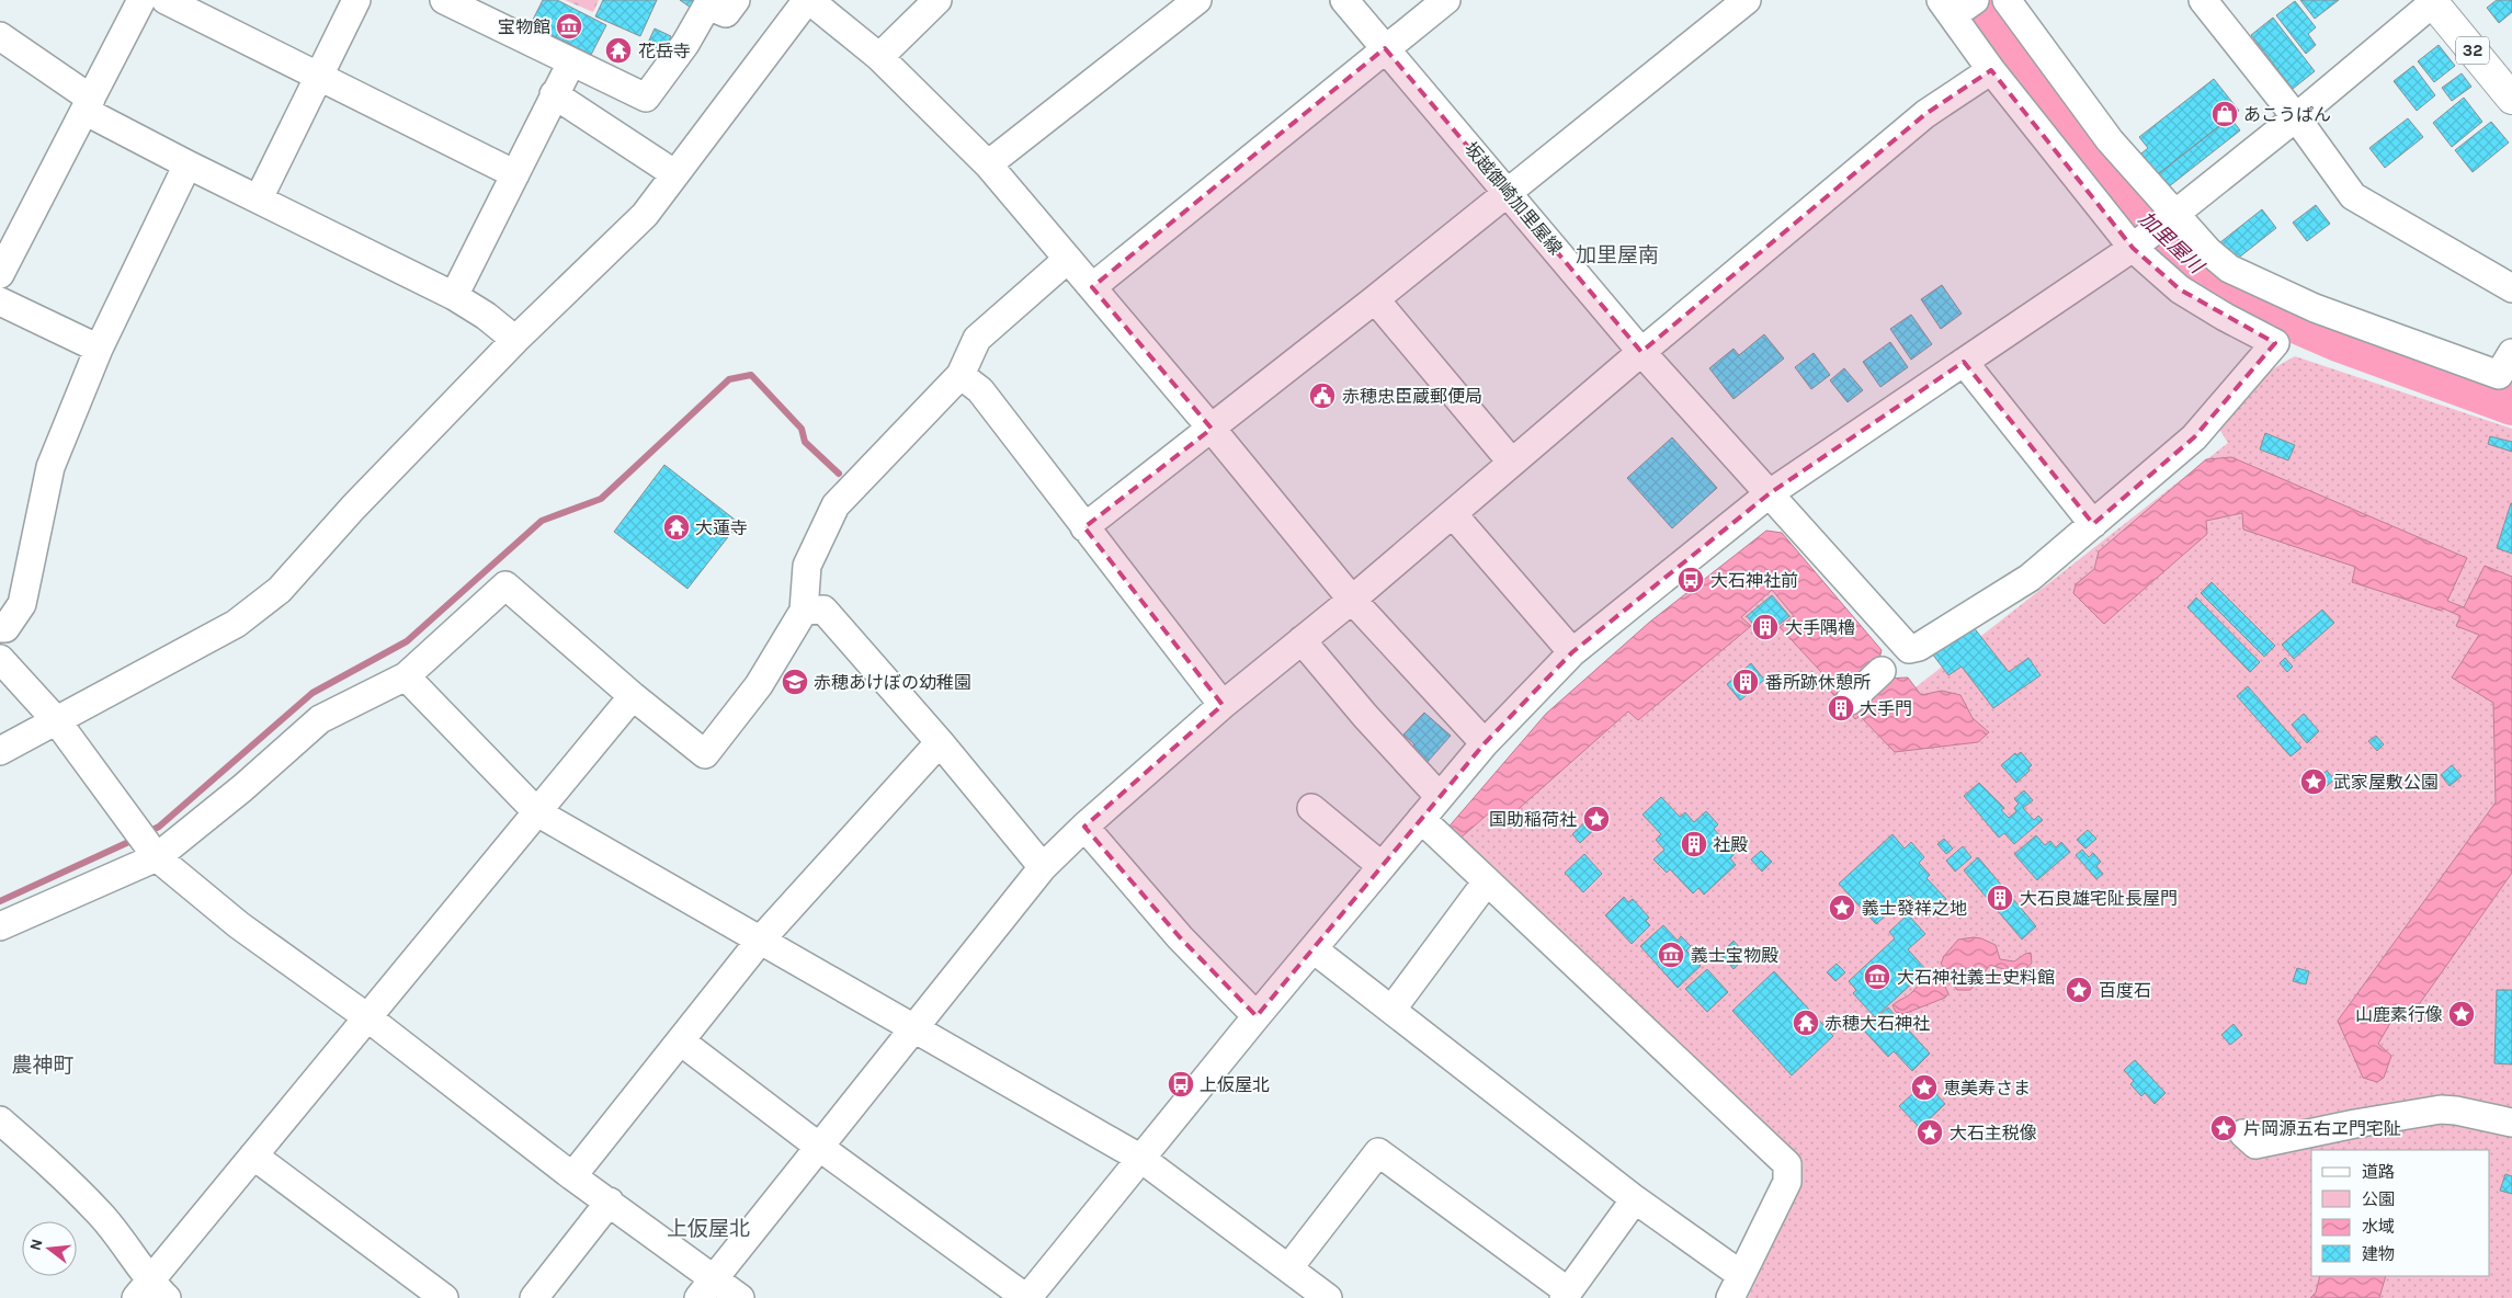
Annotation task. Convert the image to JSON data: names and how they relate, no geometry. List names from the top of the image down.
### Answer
{
  "streets": {
    "main road": ["32"],
    "street": ["坂越御崎加里屋線"]
  },
  "districts": ["加里屋南", "農神町", "上仮屋北"],
  "water": ["加里屋川"],
  "places": {
    "museum": ["宝物館", "義士宝物殿", "大石神社義士史料館"],
    "temple": ["花岳寺", "大蓮寺", "赤穂大石神社"],
    "shop": ["あこうぱん"],
    "public building": ["赤穂忠臣蔵郵便局"],
    "bus stop": ["大石神社前", "上仮屋北"],
    "building": [
      "大手隅櫓",
      "番所跡休憩所",
      "大手門",
      "社殿",
      "大石良雄宅阯長屋門"
    ],
    "school or university": ["赤穂あけぼの幼稚園"],
    "place": [
      "武家屋敷公園",
      "国助稲荷社",
      "義士發祥之地",
      "百度石",
      "山鹿素行像",
      "恵美寿さま",
      "片岡源五右ヱ門宅阯",
      "大石主税像"
    ]
  },
  "legend": [
    "道路",
    "公園",
    "水域",
    "建物"
  ],
  "north": "left"
}
